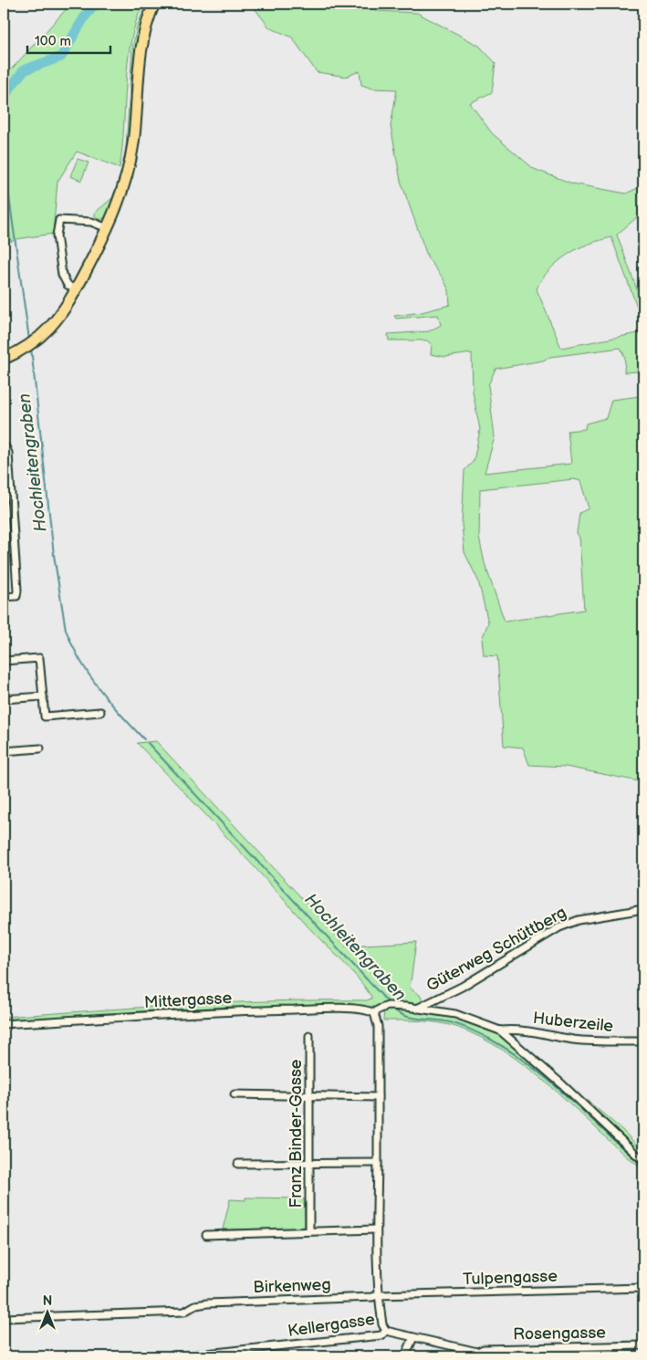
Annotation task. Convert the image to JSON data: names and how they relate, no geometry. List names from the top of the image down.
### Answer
{
  "streets": {
    "street": [
      "Güterweg Schüttberg",
      "Mittergasse",
      "Huberzeile",
      "Franz Binder-Gasse",
      "Tulpengasse",
      "Birkenweg",
      "Kellergasse",
      "Rosengasse"
    ]
  },
  "crossings": [
    ["Tulpengasse", "Birkenweg"],
    ["Kellergasse", "Rosengasse"]
  ],
  "water": ["Hochleitengraben"],
  "scale_bar": "100 m",
  "north": "top"
}
